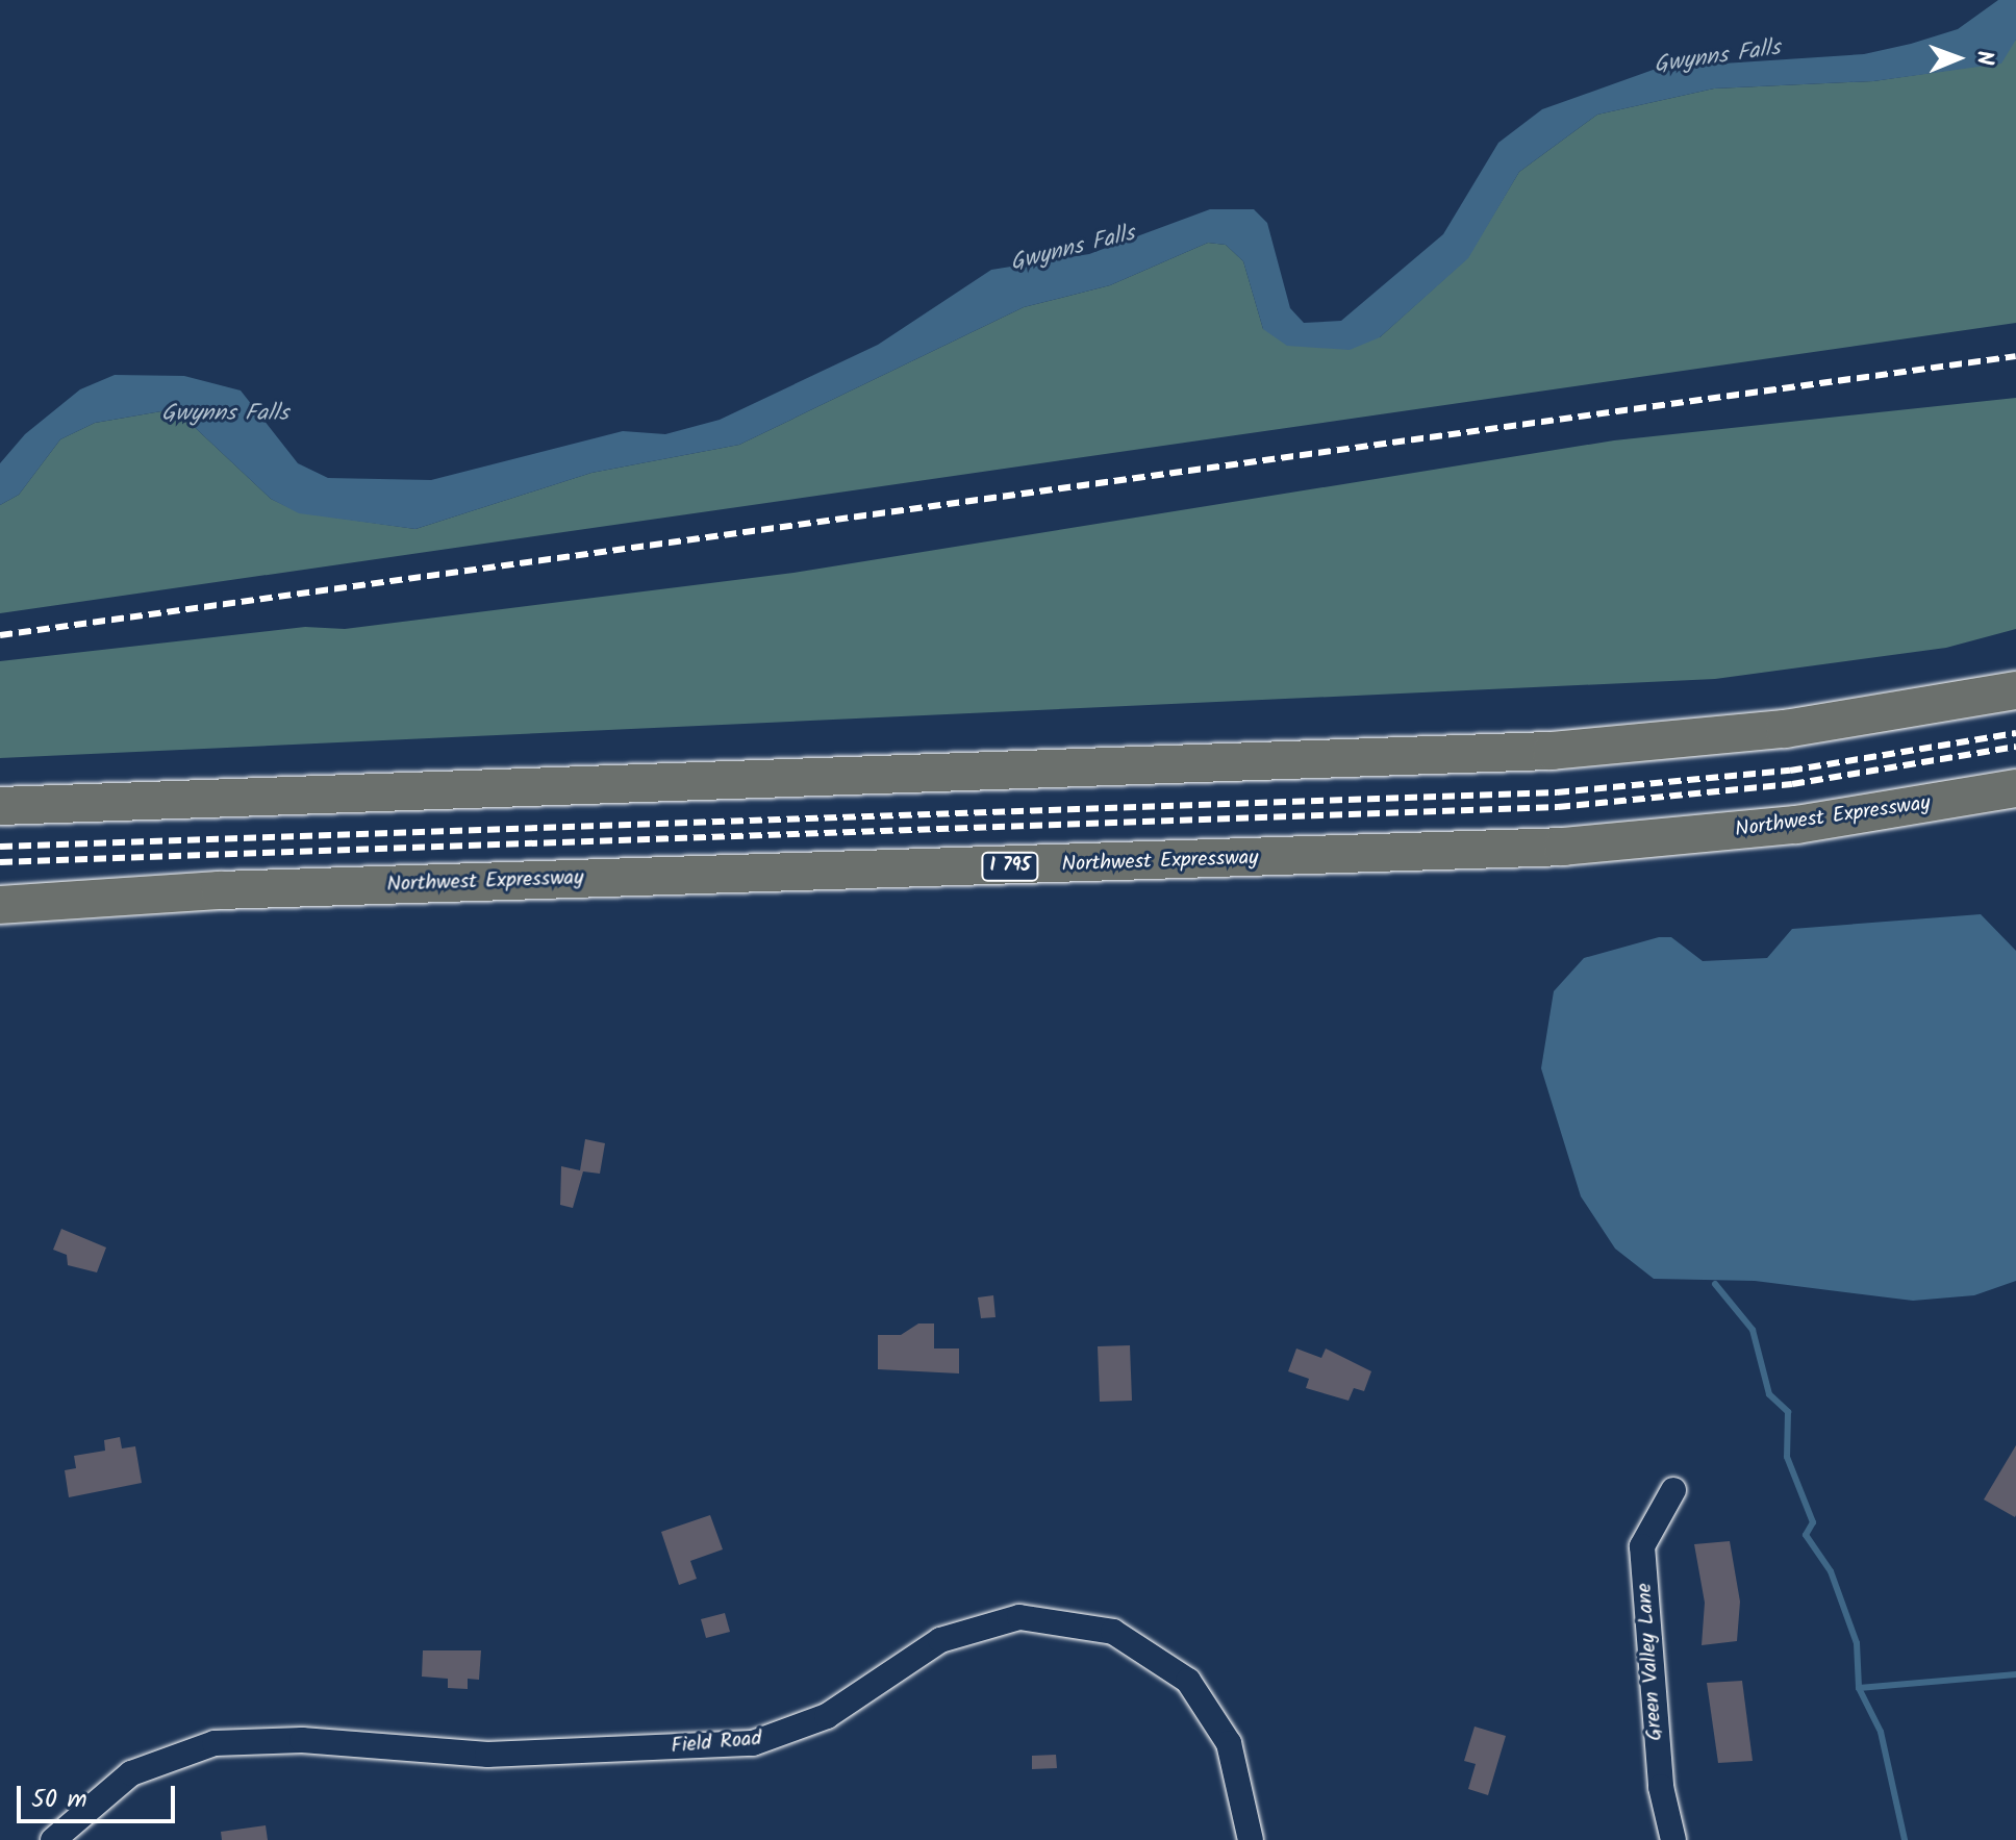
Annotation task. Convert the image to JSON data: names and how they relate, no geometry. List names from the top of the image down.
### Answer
{
  "streets": {
    "highway": ["Northwest Expressway", "I 795"],
    "street": ["Green Valley Lane", "Field Road"]
  },
  "water": ["Gwynns Falls"],
  "scale_bar": "50 m",
  "north": "right"
}
